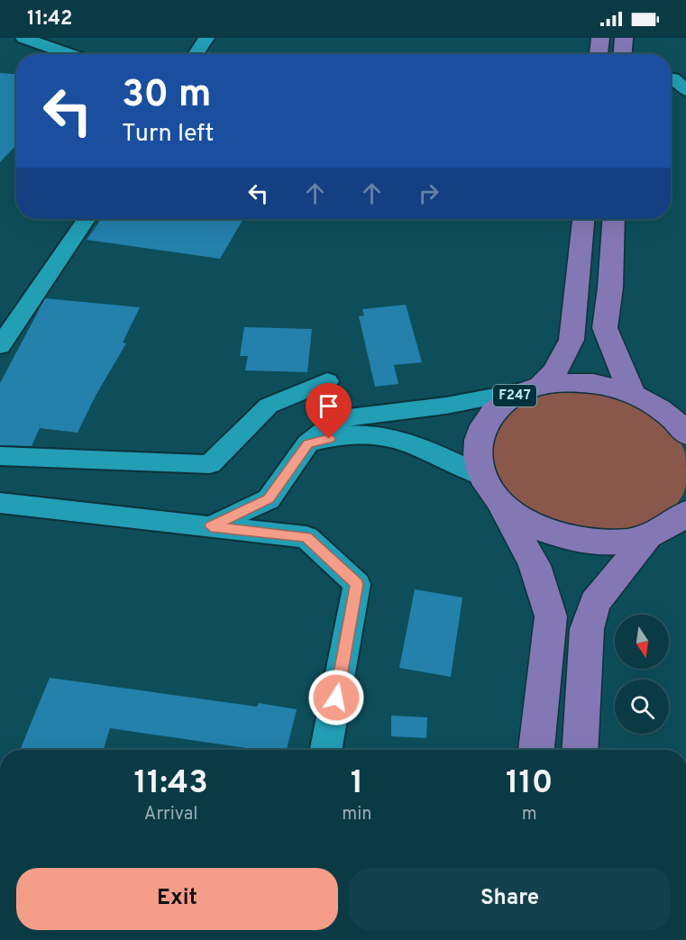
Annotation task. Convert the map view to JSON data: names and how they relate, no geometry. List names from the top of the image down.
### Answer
{
  "streets": {
    "main road": ["F247"]
  },
  "north": "bottom",
  "page": {
    "status": "11:42",
    "turn": ["30 m", "Turn left"],
    "eta": [
      "11:43",
      "Arrival",
      "1",
      "min",
      "110",
      "m"
    ],
    "buttons": ["Exit", "Share"]
  }
}
